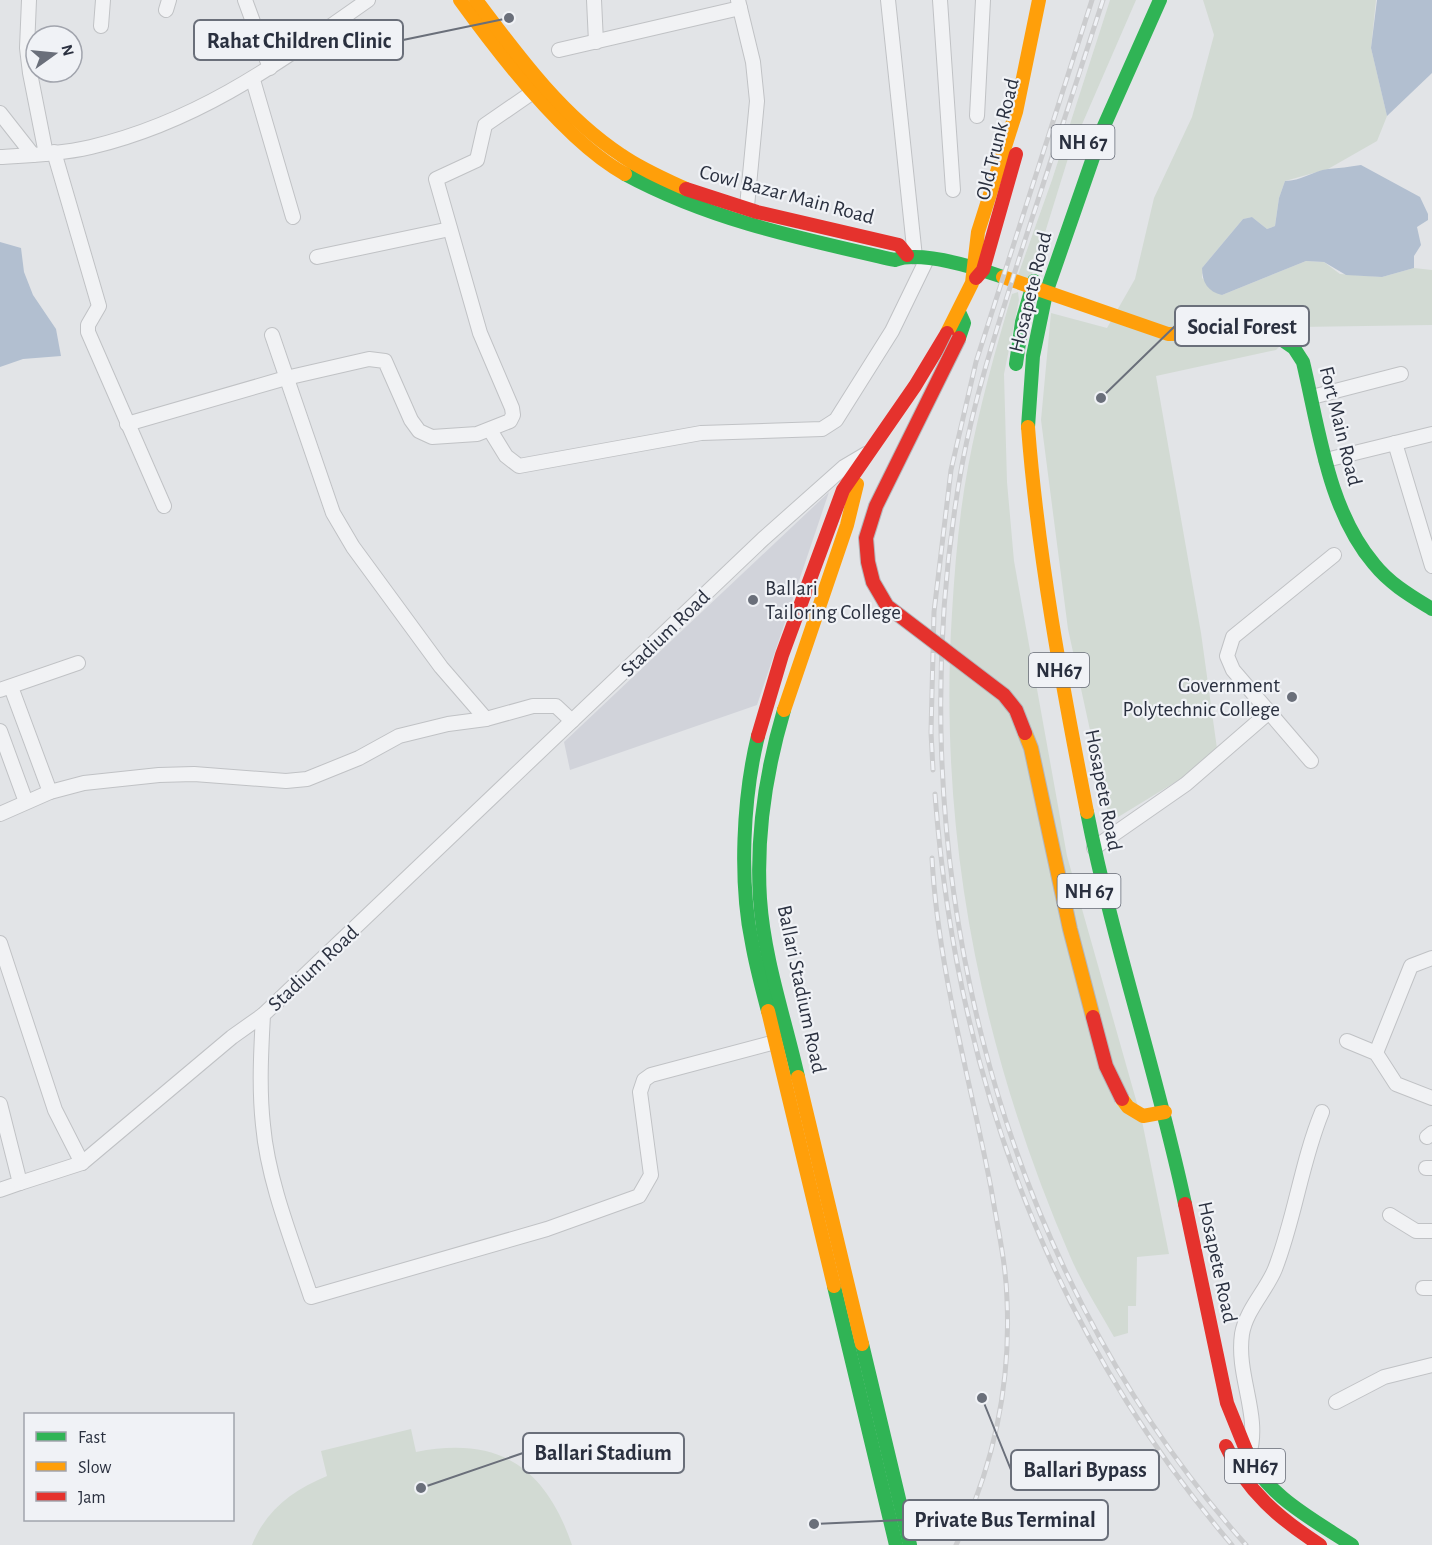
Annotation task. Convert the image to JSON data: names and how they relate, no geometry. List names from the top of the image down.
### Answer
{
  "streets": {
    "main road": [
      "Old Trunk Road",
      "NH 67",
      "Cowl Bazar Main Road",
      "Hosapete Road",
      "Fort Main Road",
      "NH67",
      "Ballari Stadium Road"
    ],
    "street": ["Stadium Road"]
  },
  "crossings": [
    ["Old Trunk Road", "Fort Main Road"],
    ["Cowl Bazar Main Road", "Fort Main Road"],
    ["Hosapete Road", "Fort Main Road"],
    ["Stadium Road", "Ballari Stadium Road"]
  ],
  "places": [
    "Rahat Children Clinic",
    "Social Forest",
    "Ballari Tailoring College",
    "Government Polytechnic College",
    "Ballari Bypass",
    "Ballari Stadium",
    "Private Bus Terminal"
  ],
  "legend": ["Fast", "Slow", "Jam"],
  "north": "right"
}
